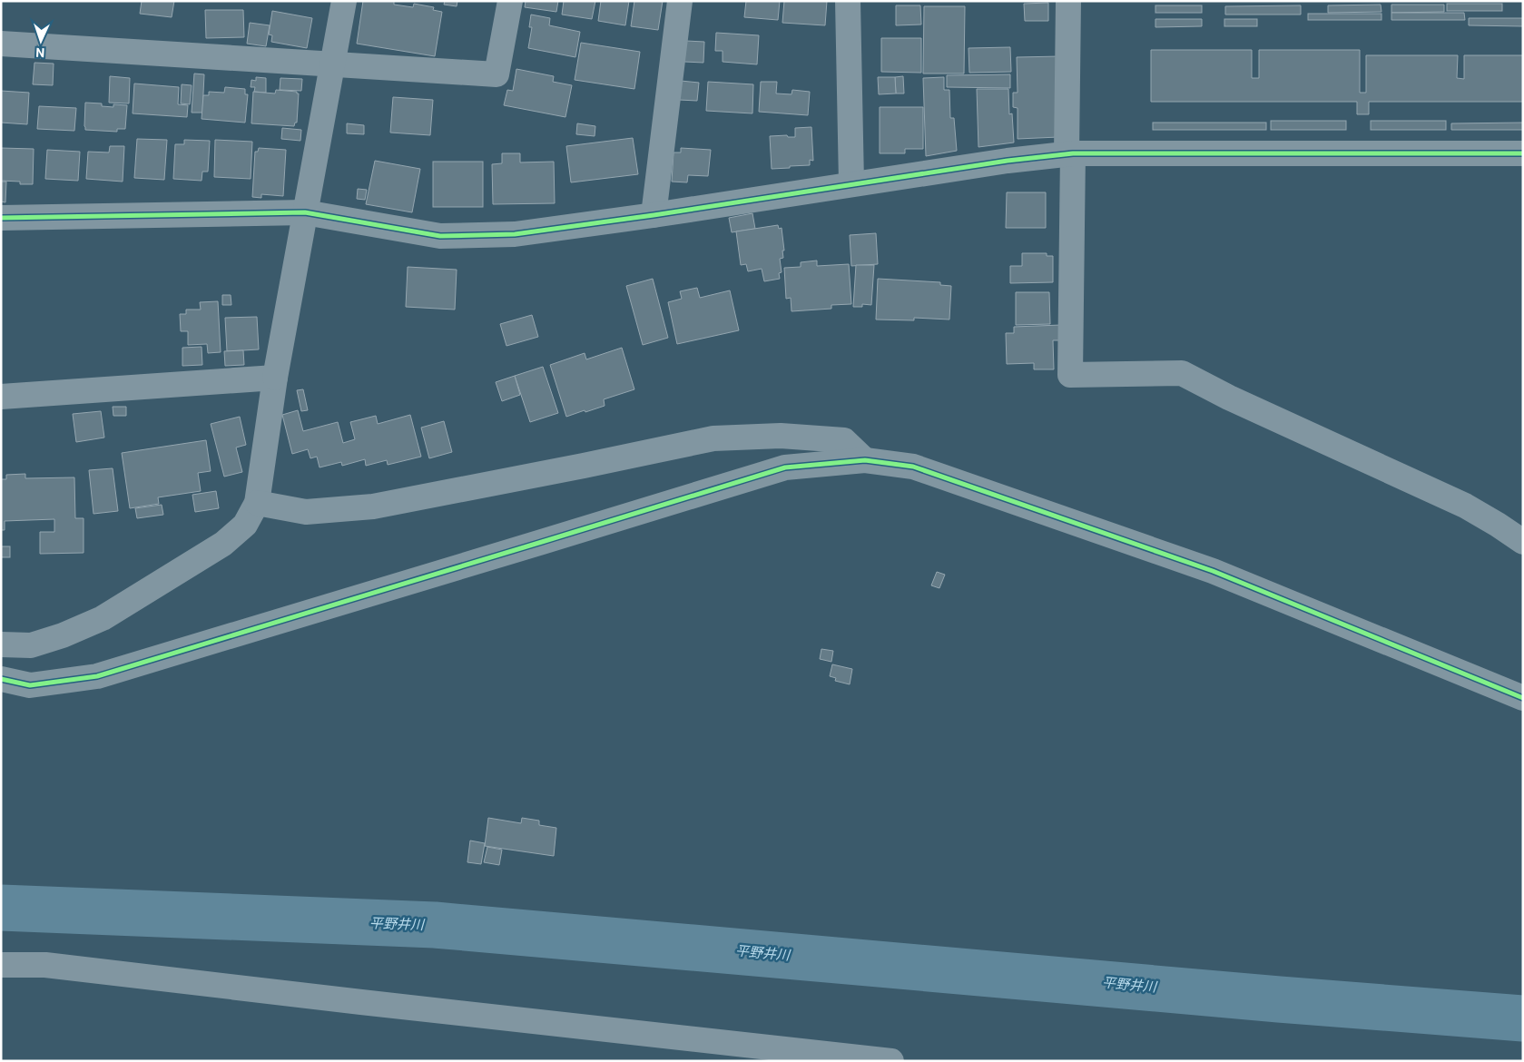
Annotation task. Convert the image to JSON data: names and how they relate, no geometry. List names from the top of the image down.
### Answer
{
  "water": ["平野井川"],
  "north": "bottom"
}
